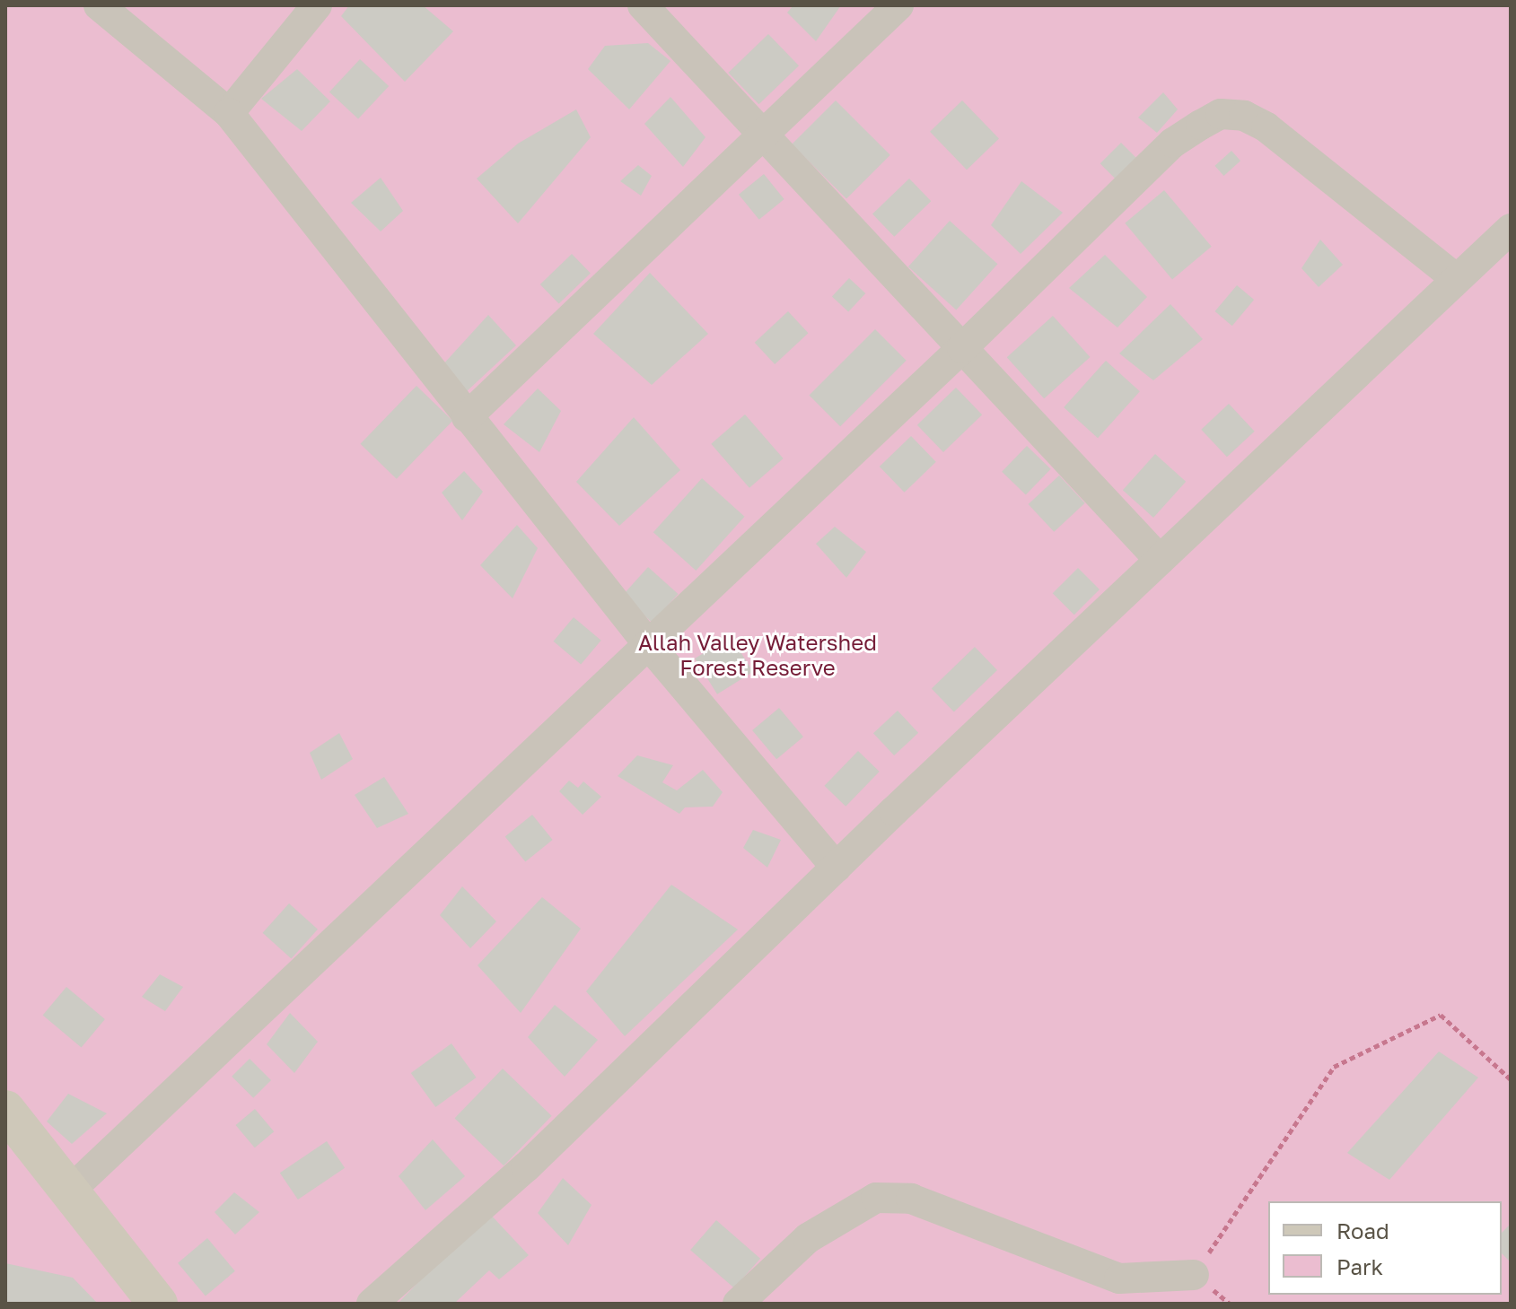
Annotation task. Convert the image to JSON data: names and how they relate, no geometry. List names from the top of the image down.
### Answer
{
  "parks": ["Allah Valley Watershed Forest Reserve"],
  "legend": ["Road", "Park"]
}
